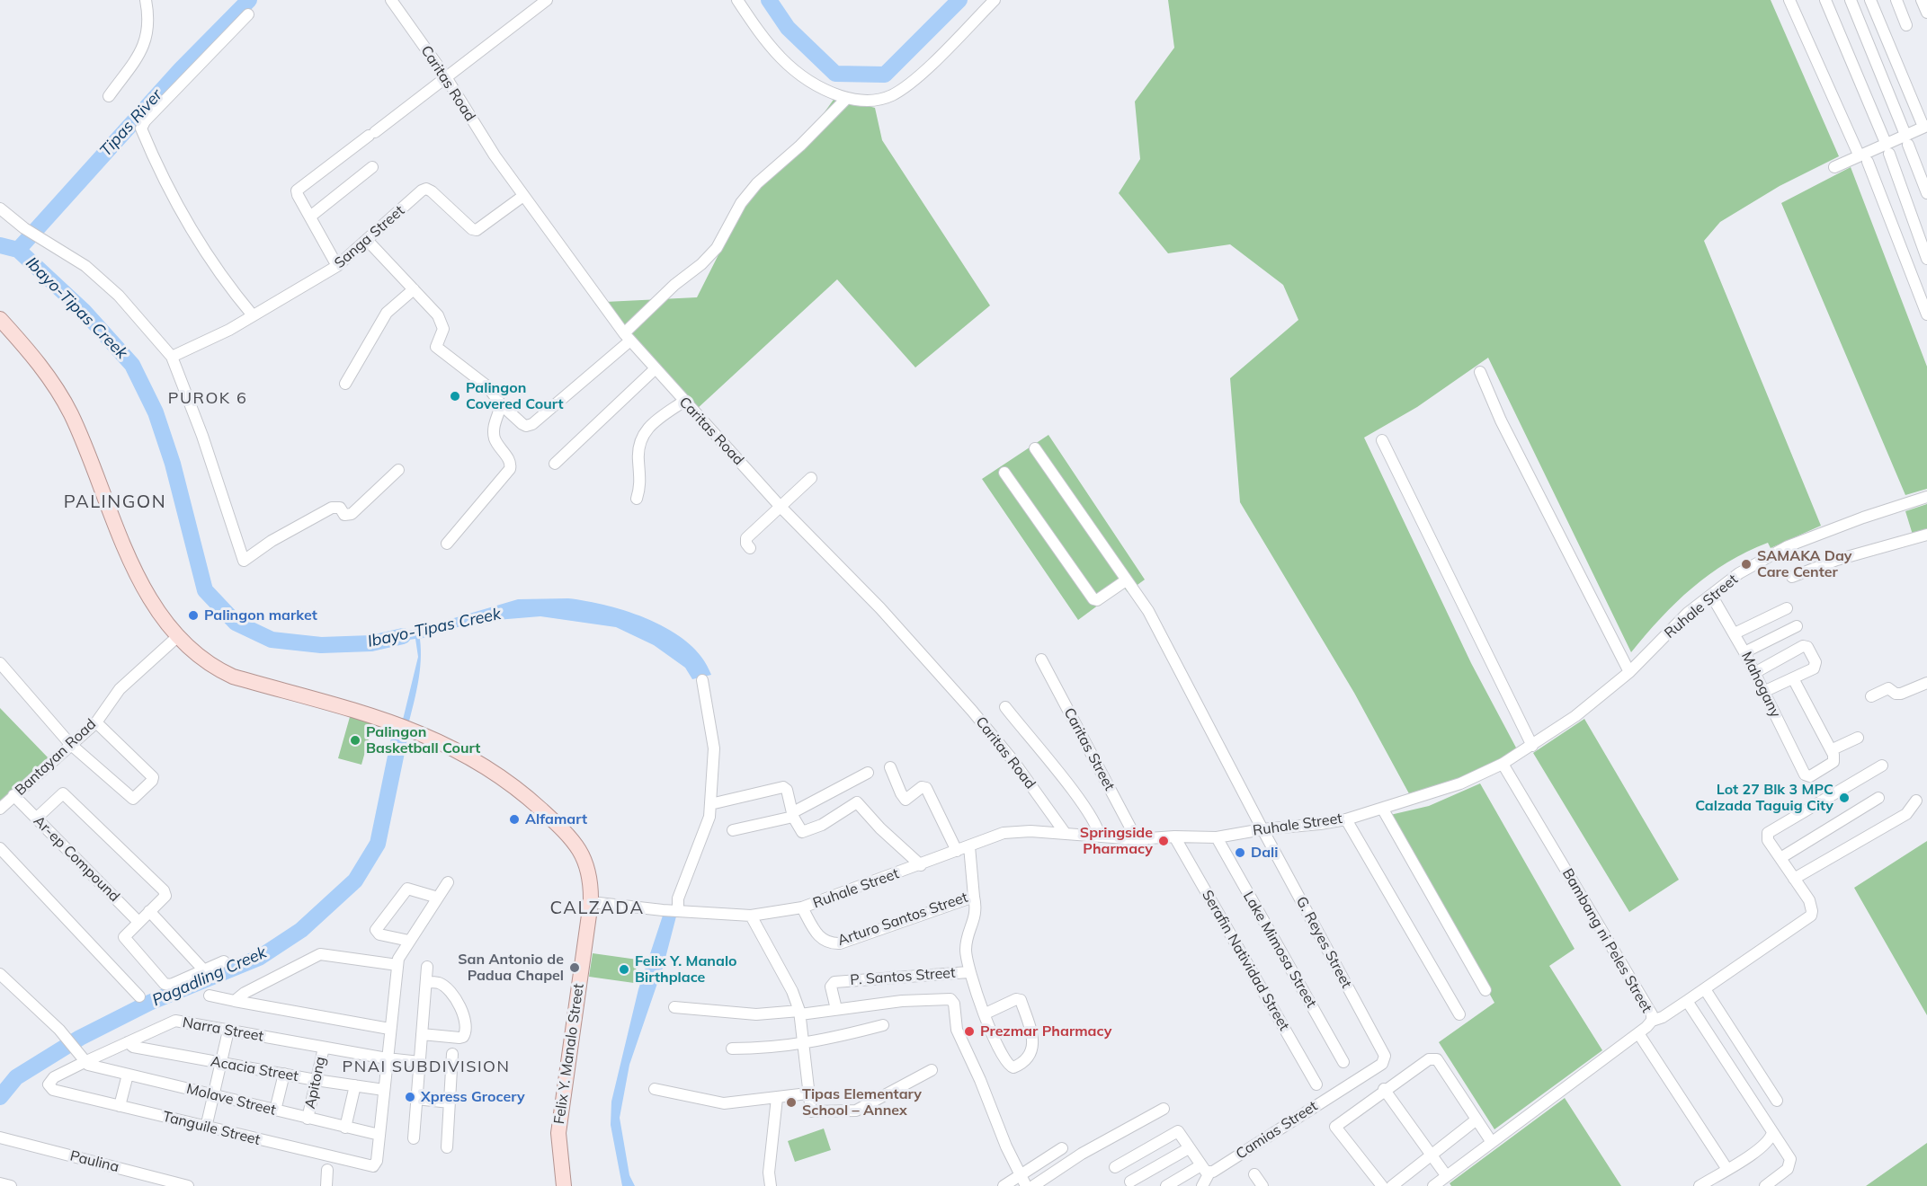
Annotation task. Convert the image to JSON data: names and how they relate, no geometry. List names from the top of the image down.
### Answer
{
  "streets": {
    "main road": ["Felix Y. Manalo Street"],
    "street": [
      "Caritas Road",
      "Sanga Street",
      "Ruhale Street",
      "Mahogany",
      "Caritas Street",
      "Bantayan Road",
      "Ar-ep Compound",
      "Arturo Santos Street",
      "Bambang ni Peles Street",
      "G. Reyes Street",
      "Lake Mimosa Street",
      "Serafin Natividad Street",
      "P. Santos Street",
      "Narra Street",
      "Acacia Street",
      "Apitong",
      "Molave Street",
      "Tanguile Street",
      "Camias Street",
      "Paulina"
    ]
  },
  "crossings": [
    ["Caritas Road", "Sanga Street"],
    ["Caritas Road", "Ruhale Street"],
    ["Ruhale Street", "Mahogany"],
    ["Ruhale Street", "Caritas Street"],
    ["Ruhale Street", "Arturo Santos Street"],
    ["Ruhale Street", "Bambang ni Peles Street"],
    ["Ruhale Street", "G. Reyes Street"],
    ["Ruhale Street", "Lake Mimosa Street"],
    ["Ruhale Street", "Serafin Natividad Street"],
    ["Ruhale Street", "Felix Y. Manalo Street"],
    ["Bantayan Road", "Ar-ep Compound"],
    ["Bantayan Road", "Felix Y. Manalo Street"],
    ["G. Reyes Street", "Camias Street"],
    ["Narra Street", "Acacia Street"],
    ["Narra Street", "Apitong"],
    ["Narra Street", "Molave Street"],
    ["Narra Street", "Tanguile Street"],
    ["Acacia Street", "Apitong"],
    ["Apitong", "Molave Street"],
    ["Molave Street", "Tanguile Street"]
  ],
  "districts": [
    "PUROK 6",
    "PALINGON",
    "CALZADA",
    "PNAI SUBDIVISION"
  ],
  "water": ["Tipas River", "Ibayo-Tipas Creek", "Pagadling Creek"],
  "places": [
    "Palingon Covered Court",
    "SAMAKA Day Care Center",
    "Palingon market",
    "Palingon Basketball Court",
    "Lot 27 Blk 3 MPC Calzada Taguig City",
    "Alfamart",
    "Springside Pharmacy",
    "Dali",
    "San Antonio de Padua Chapel",
    "Felix Y. Manalo Birthplace",
    "Prezmar Pharmacy",
    "Xpress Grocery",
    "Tipas Elementary School – Annex"
  ]
}
